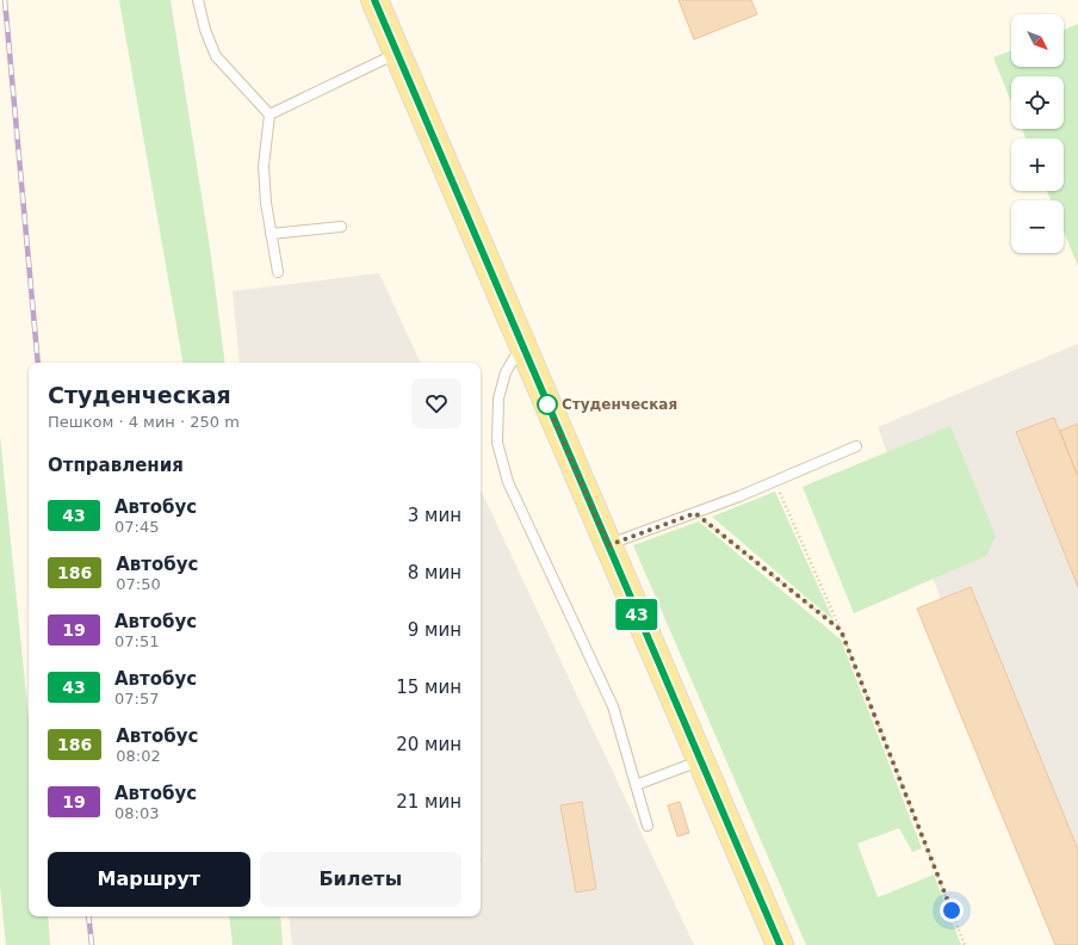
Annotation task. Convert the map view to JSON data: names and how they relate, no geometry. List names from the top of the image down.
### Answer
{
  "places": ["Студенческая"],
  "lines": ["bus line 43"],
  "north": "bottom right",
  "page": {
    "on_map": "43",
    "map_buttons": ["+", "−"],
    "heading": [
      ["Студенческая", "Пешком · 4 мин · 250 m"],
      "Отправления"
    ],
    "list": [
      {
        "mark": "43",
        "name": "Автобус",
        "note": "07:45",
        "value": "3 мин"
      },
      {
        "mark": "186",
        "name": "Автобус",
        "note": "07:50",
        "value": "8 мин"
      },
      {
        "mark": "19",
        "name": "Автобус",
        "note": "07:51",
        "value": "9 мин"
      },
      {
        "mark": "43",
        "name": "Автобус",
        "note": "07:57",
        "value": "15 мин"
      },
      {
        "mark": "186",
        "name": "Автобус",
        "note": "08:02",
        "value": "20 мин"
      },
      {
        "mark": "19",
        "name": "Автобус",
        "note": "08:03",
        "value": "21 мин"
      }
    ],
    "buttons": ["Маршрут", "Билеты"]
  }
}
